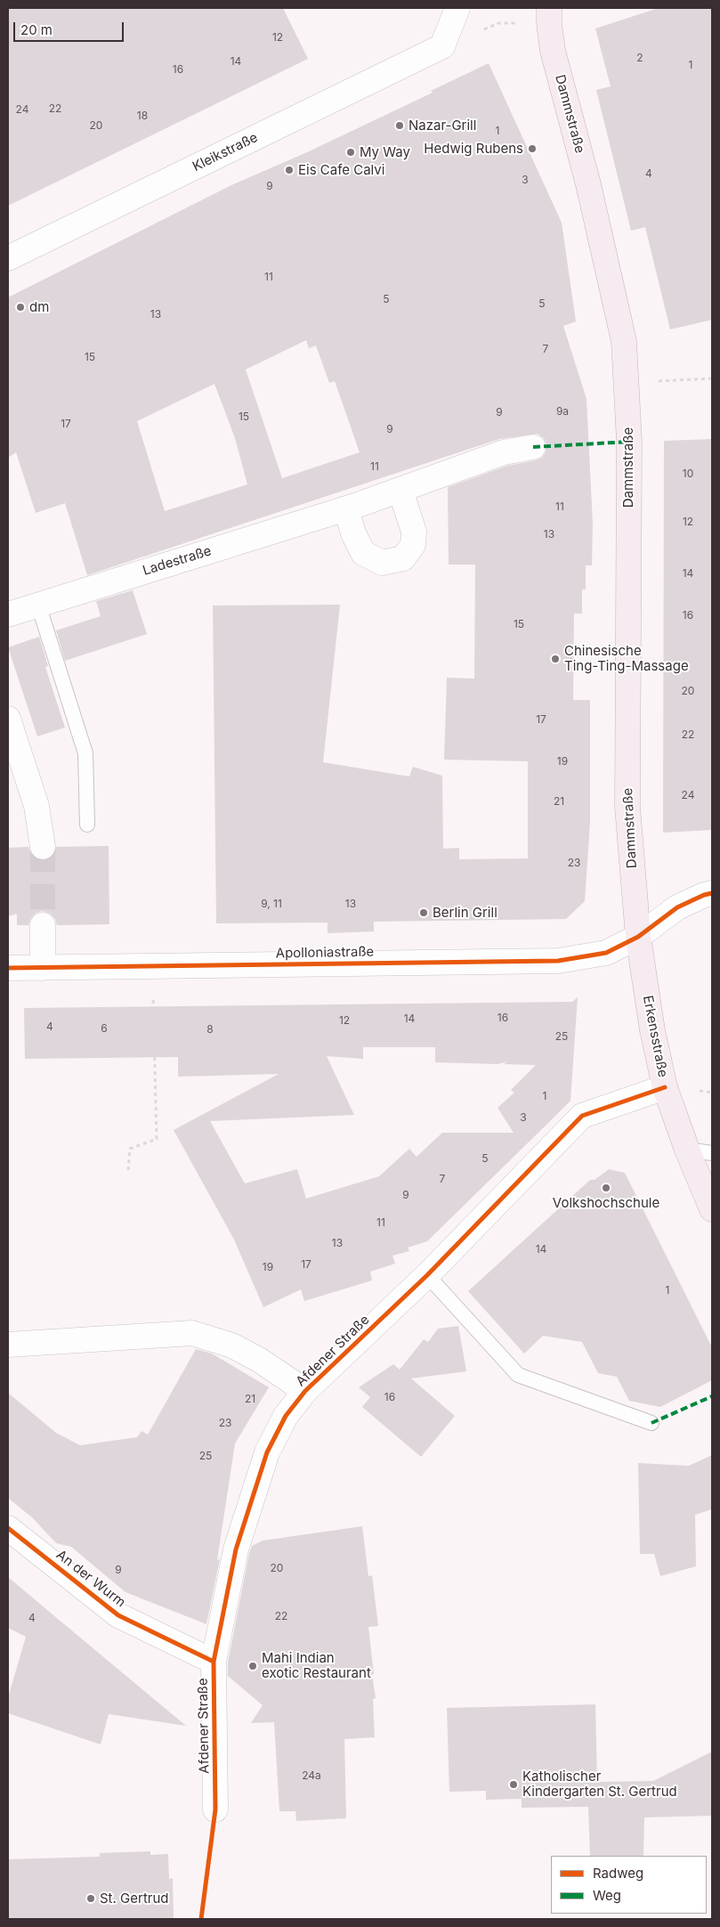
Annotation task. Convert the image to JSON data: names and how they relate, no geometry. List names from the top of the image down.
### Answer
{
  "streets": {
    "main road": ["Dammstraße", "Erkensstraße"],
    "street": [
      "Kleikstraße",
      "Ladestraße",
      "Apolloniastraße",
      "Afdener Straße",
      "An der Wurm"
    ]
  },
  "crossings": [
    ["Dammstraße", "Apolloniastraße"],
    ["Dammstraße", "Erkensstraße"],
    ["Apolloniastraße", "Erkensstraße"],
    ["Erkensstraße", "Afdener Straße"],
    ["Afdener Straße", "An der Wurm"]
  ],
  "places": [
    "Nazar-Grill",
    "Hedwig Rubens",
    "My Way",
    "Eis Cafe Calvi",
    "dm",
    "Chinesische Ting-Ting-Massage",
    "Berlin Grill",
    "Volkshochschule",
    "Mahi Indian exotic Restaurant",
    "Katholischer Kindergarten St. Gertrud",
    "St. Gertrud"
  ],
  "house_numbers": [
    "12",
    "2",
    "14",
    "1",
    "16",
    "22",
    "24",
    "18",
    "20",
    "1",
    "4",
    "3",
    "9",
    "11",
    "5",
    "5",
    "13",
    "7",
    "15",
    "9a",
    "9",
    "15",
    "17",
    "9",
    "11",
    "10",
    "11",
    "12",
    "13",
    "14",
    "16",
    "15",
    "20",
    "17",
    "22",
    "19",
    "24",
    "21",
    "23",
    "9, 11",
    "13",
    "16",
    "14",
    "12",
    "4",
    "6",
    "8",
    "25",
    "1",
    "3",
    "5",
    "7",
    "9",
    "11",
    "13",
    "14",
    "17",
    "19",
    "1",
    "16",
    "21",
    "23",
    "25",
    "20",
    "9",
    "22",
    "4",
    "24a"
  ],
  "legend": ["Radweg", "Weg"],
  "scale_bar": "20 m"
}
